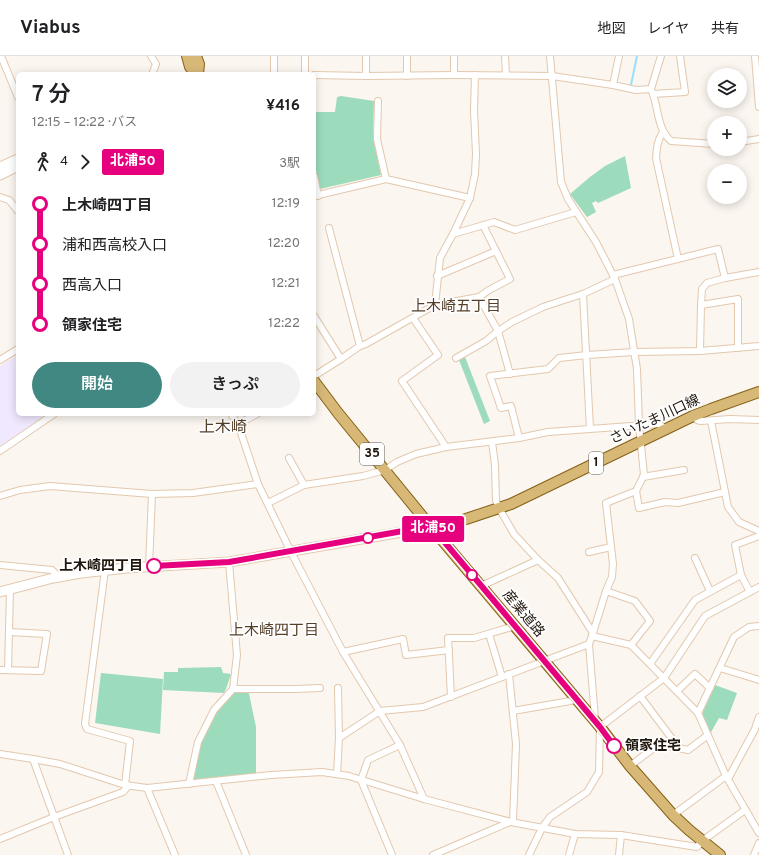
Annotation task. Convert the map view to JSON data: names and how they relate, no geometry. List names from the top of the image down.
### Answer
{
  "streets": {
    "main road": [
      "さいたま川口線",
      "35",
      "1",
      "産業道路"
    ]
  },
  "crossings": [
    ["さいたま川口線", "産業道路"]
  ],
  "districts": ["上木崎五丁目", "上木崎", "上木崎四丁目"],
  "places": ["上木崎四丁目", "領家住宅"],
  "lines": ["bus line 北浦50"],
  "page": {
    "header": "Viabus",
    "nav": ["地図", "レイヤ", "共有"],
    "on_map": "北浦50",
    "map_buttons": ["+", "−"],
    "heading": ["7 分", "12:15 – 12:22 · バス", "¥416"],
    "legs": ["4", "北浦50", "3駅"],
    "list": [
      {
        "name": "上木崎四丁目",
        "value": "12:19"
      },
      {
        "name": "浦和西高校入口",
        "value": "12:20"
      },
      {
        "name": "西高入口",
        "value": "12:21"
      },
      {
        "name": "領家住宅",
        "value": "12:22"
      }
    ],
    "buttons": ["開始", "きっぷ"]
  }
}
